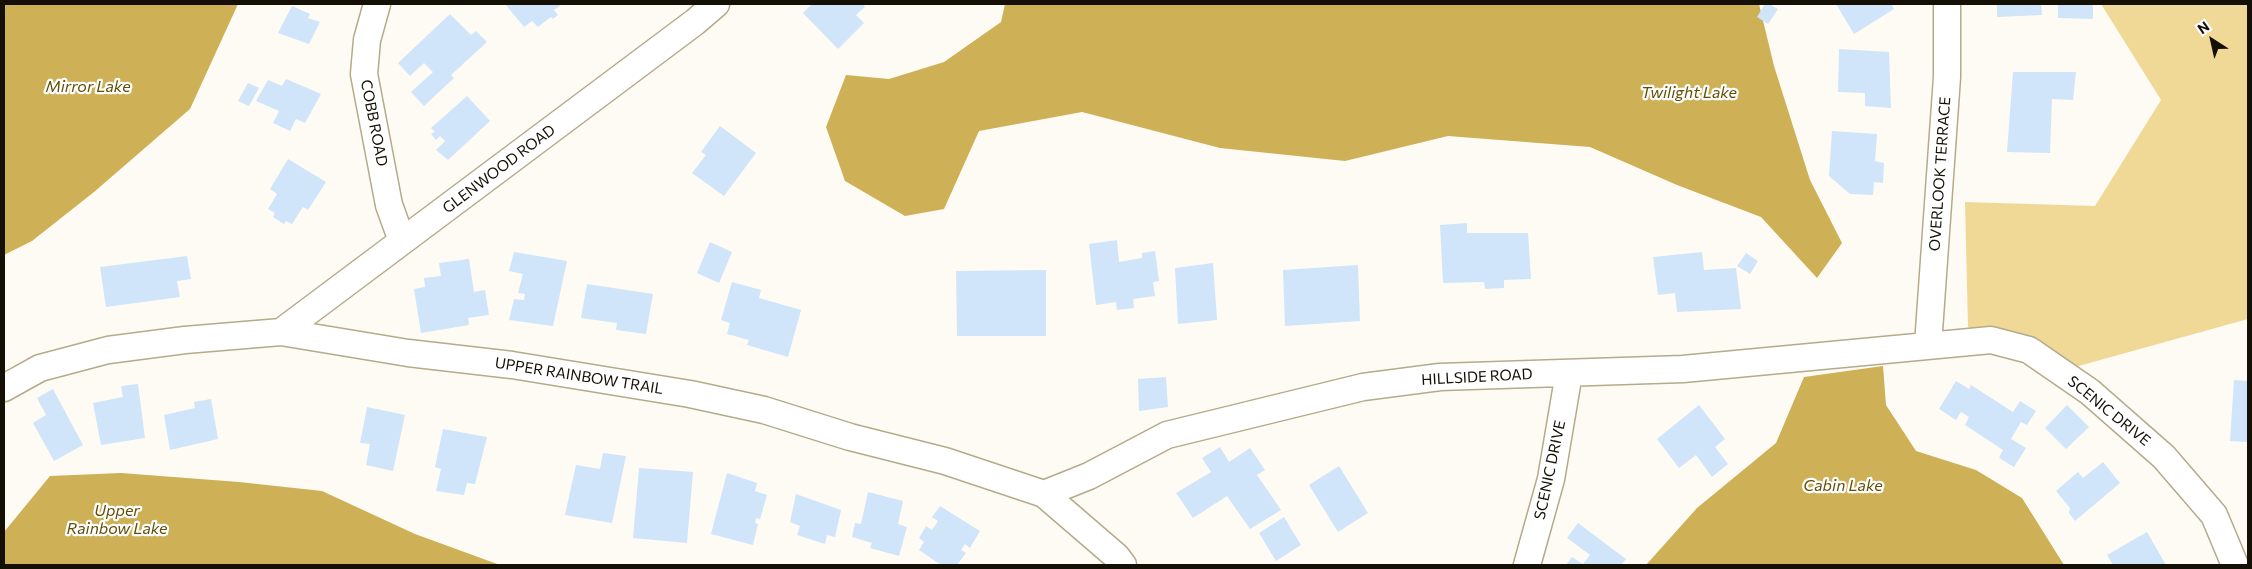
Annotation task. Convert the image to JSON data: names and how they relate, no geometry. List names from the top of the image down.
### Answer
{
  "streets": {
    "street": [
      "COBB ROAD",
      "GLENWOOD ROAD",
      "OVERLOOK TERRACE",
      "UPPER RAINBOW TRAIL",
      "HILLSIDE ROAD",
      "SCENIC DRIVE"
    ]
  },
  "crossings": [
    ["COBB ROAD", "GLENWOOD ROAD"],
    ["GLENWOOD ROAD", "UPPER RAINBOW TRAIL"],
    ["OVERLOOK TERRACE", "HILLSIDE ROAD"],
    ["OVERLOOK TERRACE", "SCENIC DRIVE"],
    ["UPPER RAINBOW TRAIL", "HILLSIDE ROAD"],
    ["HILLSIDE ROAD", "SCENIC DRIVE"]
  ],
  "water": [
    "Mirror Lake",
    "Twilight Lake",
    "Cabin Lake",
    "Upper Rainbow Lake"
  ],
  "north": "top left"
}
